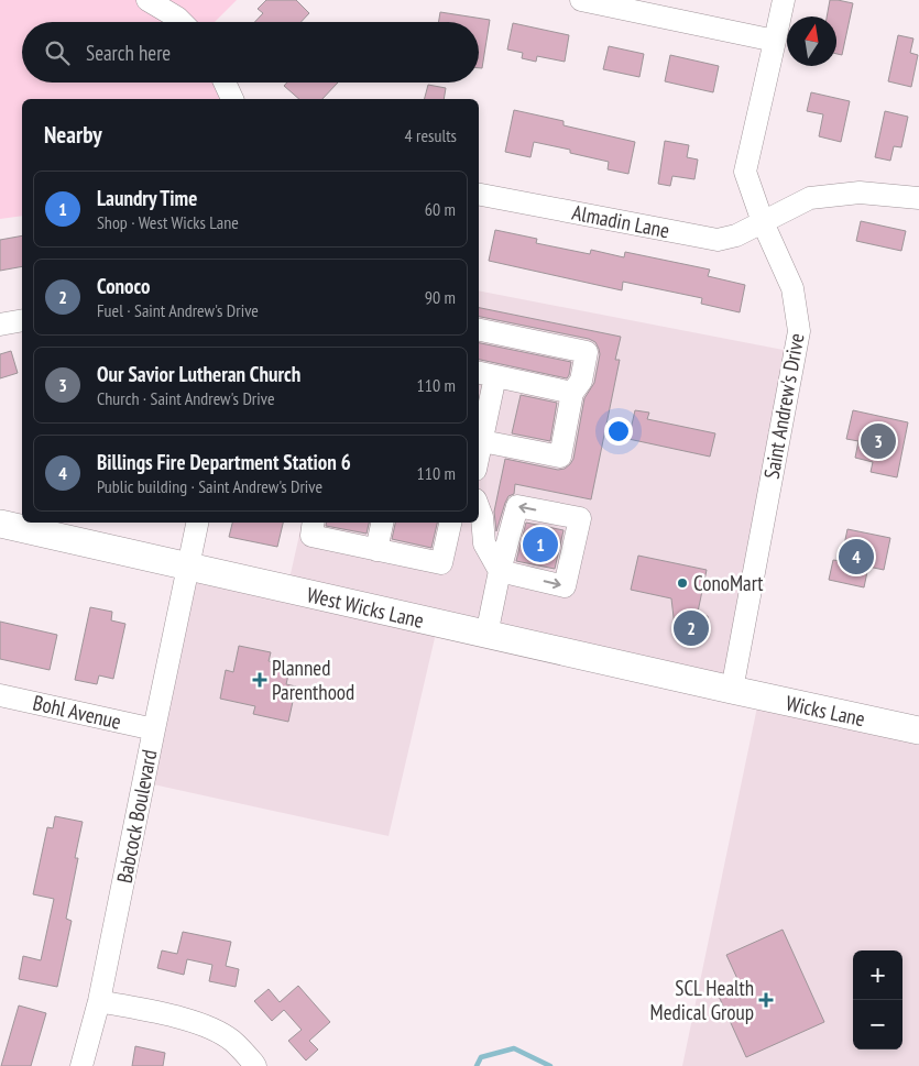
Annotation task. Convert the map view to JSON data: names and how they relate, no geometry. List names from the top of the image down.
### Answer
{
  "streets": {
    "main road": ["West Wicks Lane", "Wicks Lane"],
    "street": [
      "Almadin Lane",
      "Saint Andrew's Drive",
      "Bohl Avenue",
      "Babcock Boulevard"
    ]
  },
  "crossings": [
    ["Almadin Lane", "Saint Andrew's Drive"],
    ["Saint Andrew's Drive", "West Wicks Lane"],
    ["Saint Andrew's Drive", "Wicks Lane"],
    ["West Wicks Lane", "Wicks Lane"],
    ["West Wicks Lane", "Babcock Boulevard"],
    ["Bohl Avenue", "Babcock Boulevard"]
  ],
  "places": {
    "other": ["ConoMart"],
    "health": ["Planned Parenthood", "SCL Health Medical Group"]
  },
  "north": "top",
  "page": {
    "search": "Search here",
    "heading": ["Nearby", "4 results"],
    "list": [
      {
        "mark": "1",
        "name": "Laundry Time",
        "note": "Shop · West Wicks Lane",
        "value": "60 m"
      },
      {
        "mark": "2",
        "name": "Conoco",
        "note": "Fuel · Saint Andrew's Drive",
        "value": "90 m"
      },
      {
        "mark": "3",
        "name": "Our Savior Lutheran Church",
        "note": "Church · Saint Andrew's Drive",
        "value": "110 m"
      },
      {
        "mark": "4",
        "name": "Billings Fire Department Station 6",
        "note": "Public building · Saint Andrew's Drive",
        "value": "110 m"
      }
    ],
    "pins": [
      "3",
      "1",
      "4",
      "2"
    ],
    "map_buttons": ["+", "−"]
  }
}
